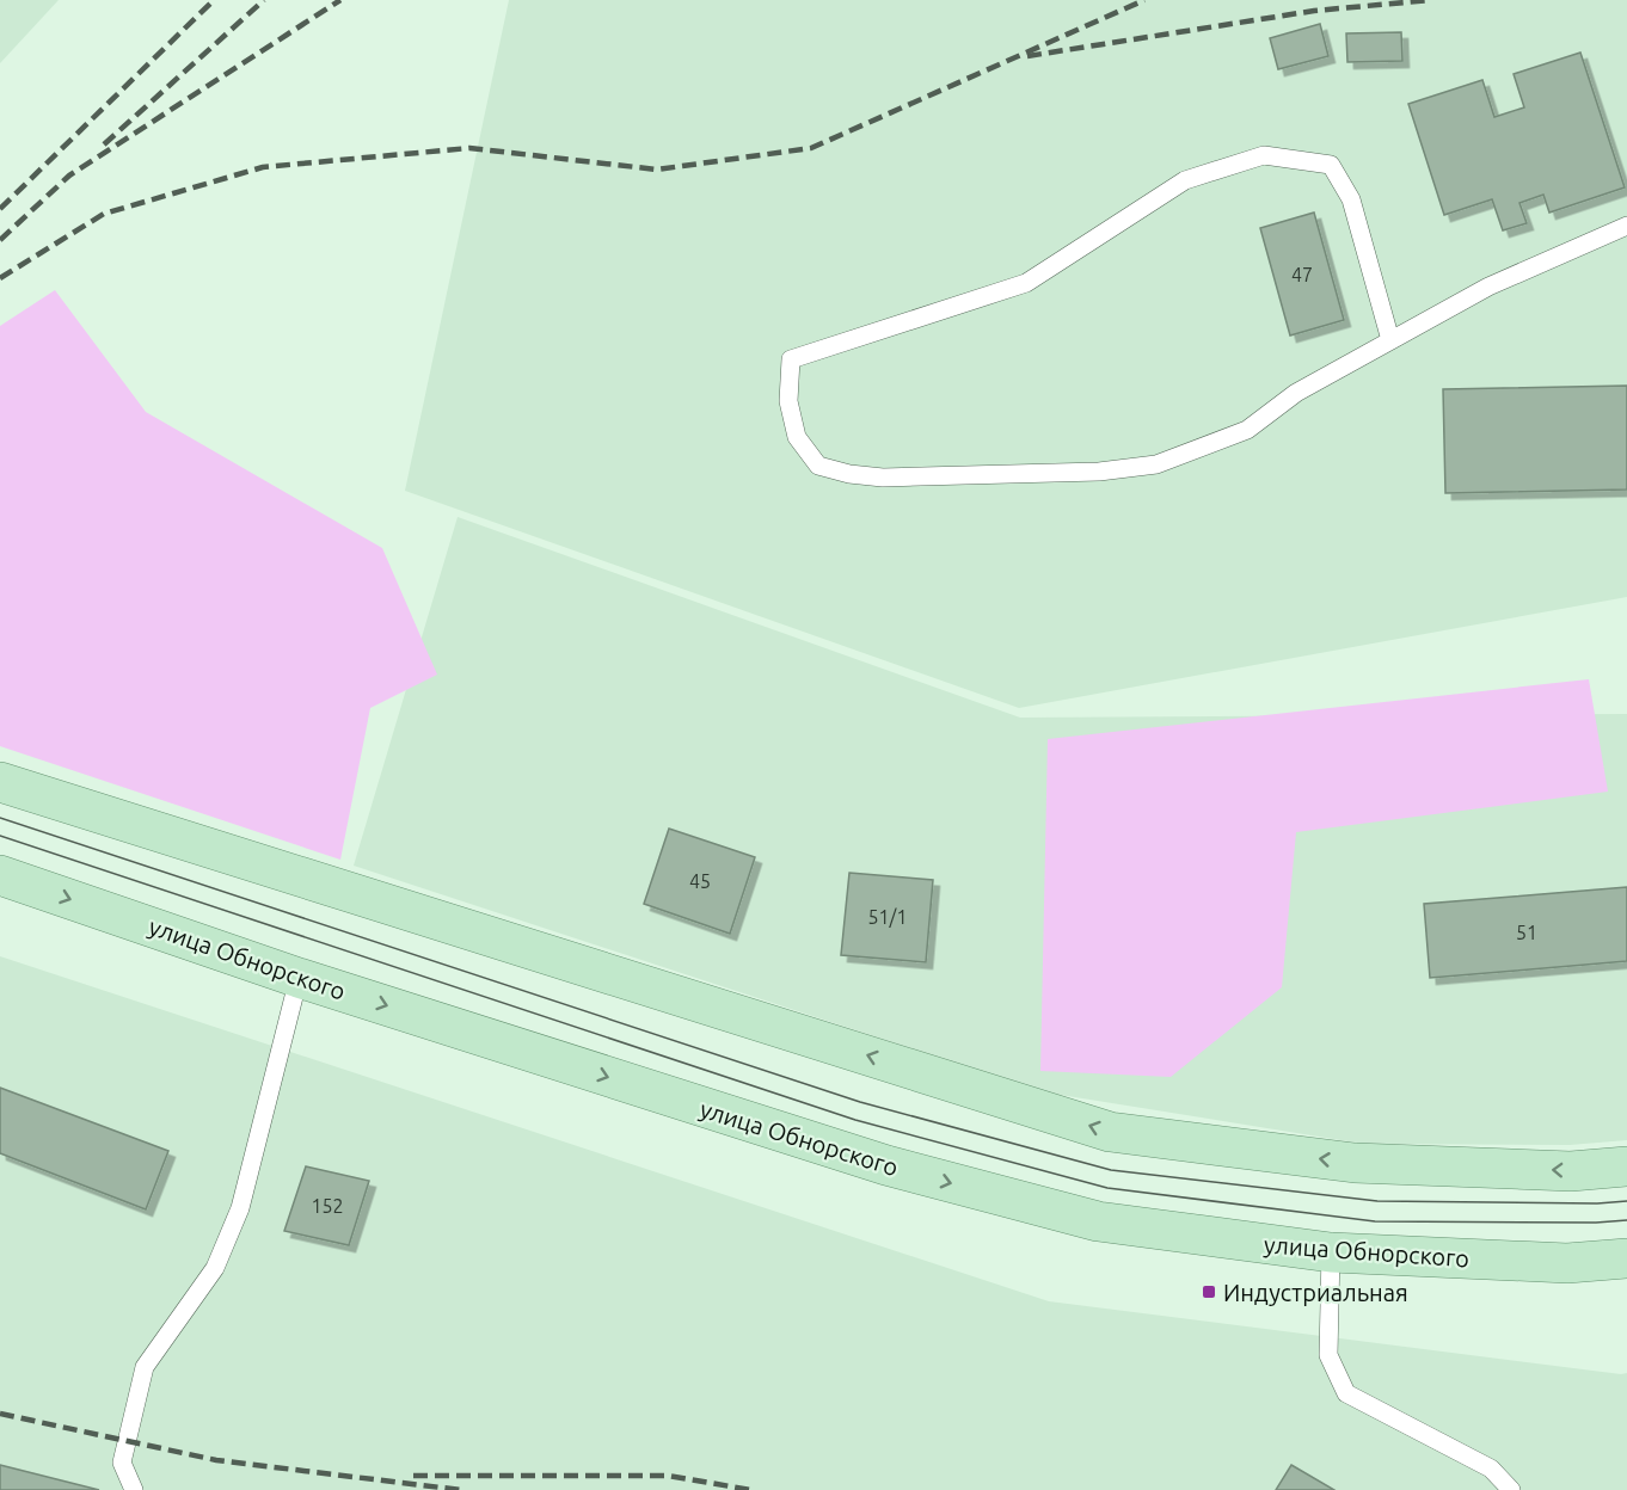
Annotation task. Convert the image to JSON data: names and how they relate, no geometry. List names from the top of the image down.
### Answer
{
  "streets": {
    "main road": ["улица Обнорского"]
  },
  "places": {
    "transit": ["Индустриальная"]
  },
  "house_numbers": [
    "47",
    "45",
    "51/1",
    "51",
    "152"
  ]
}
